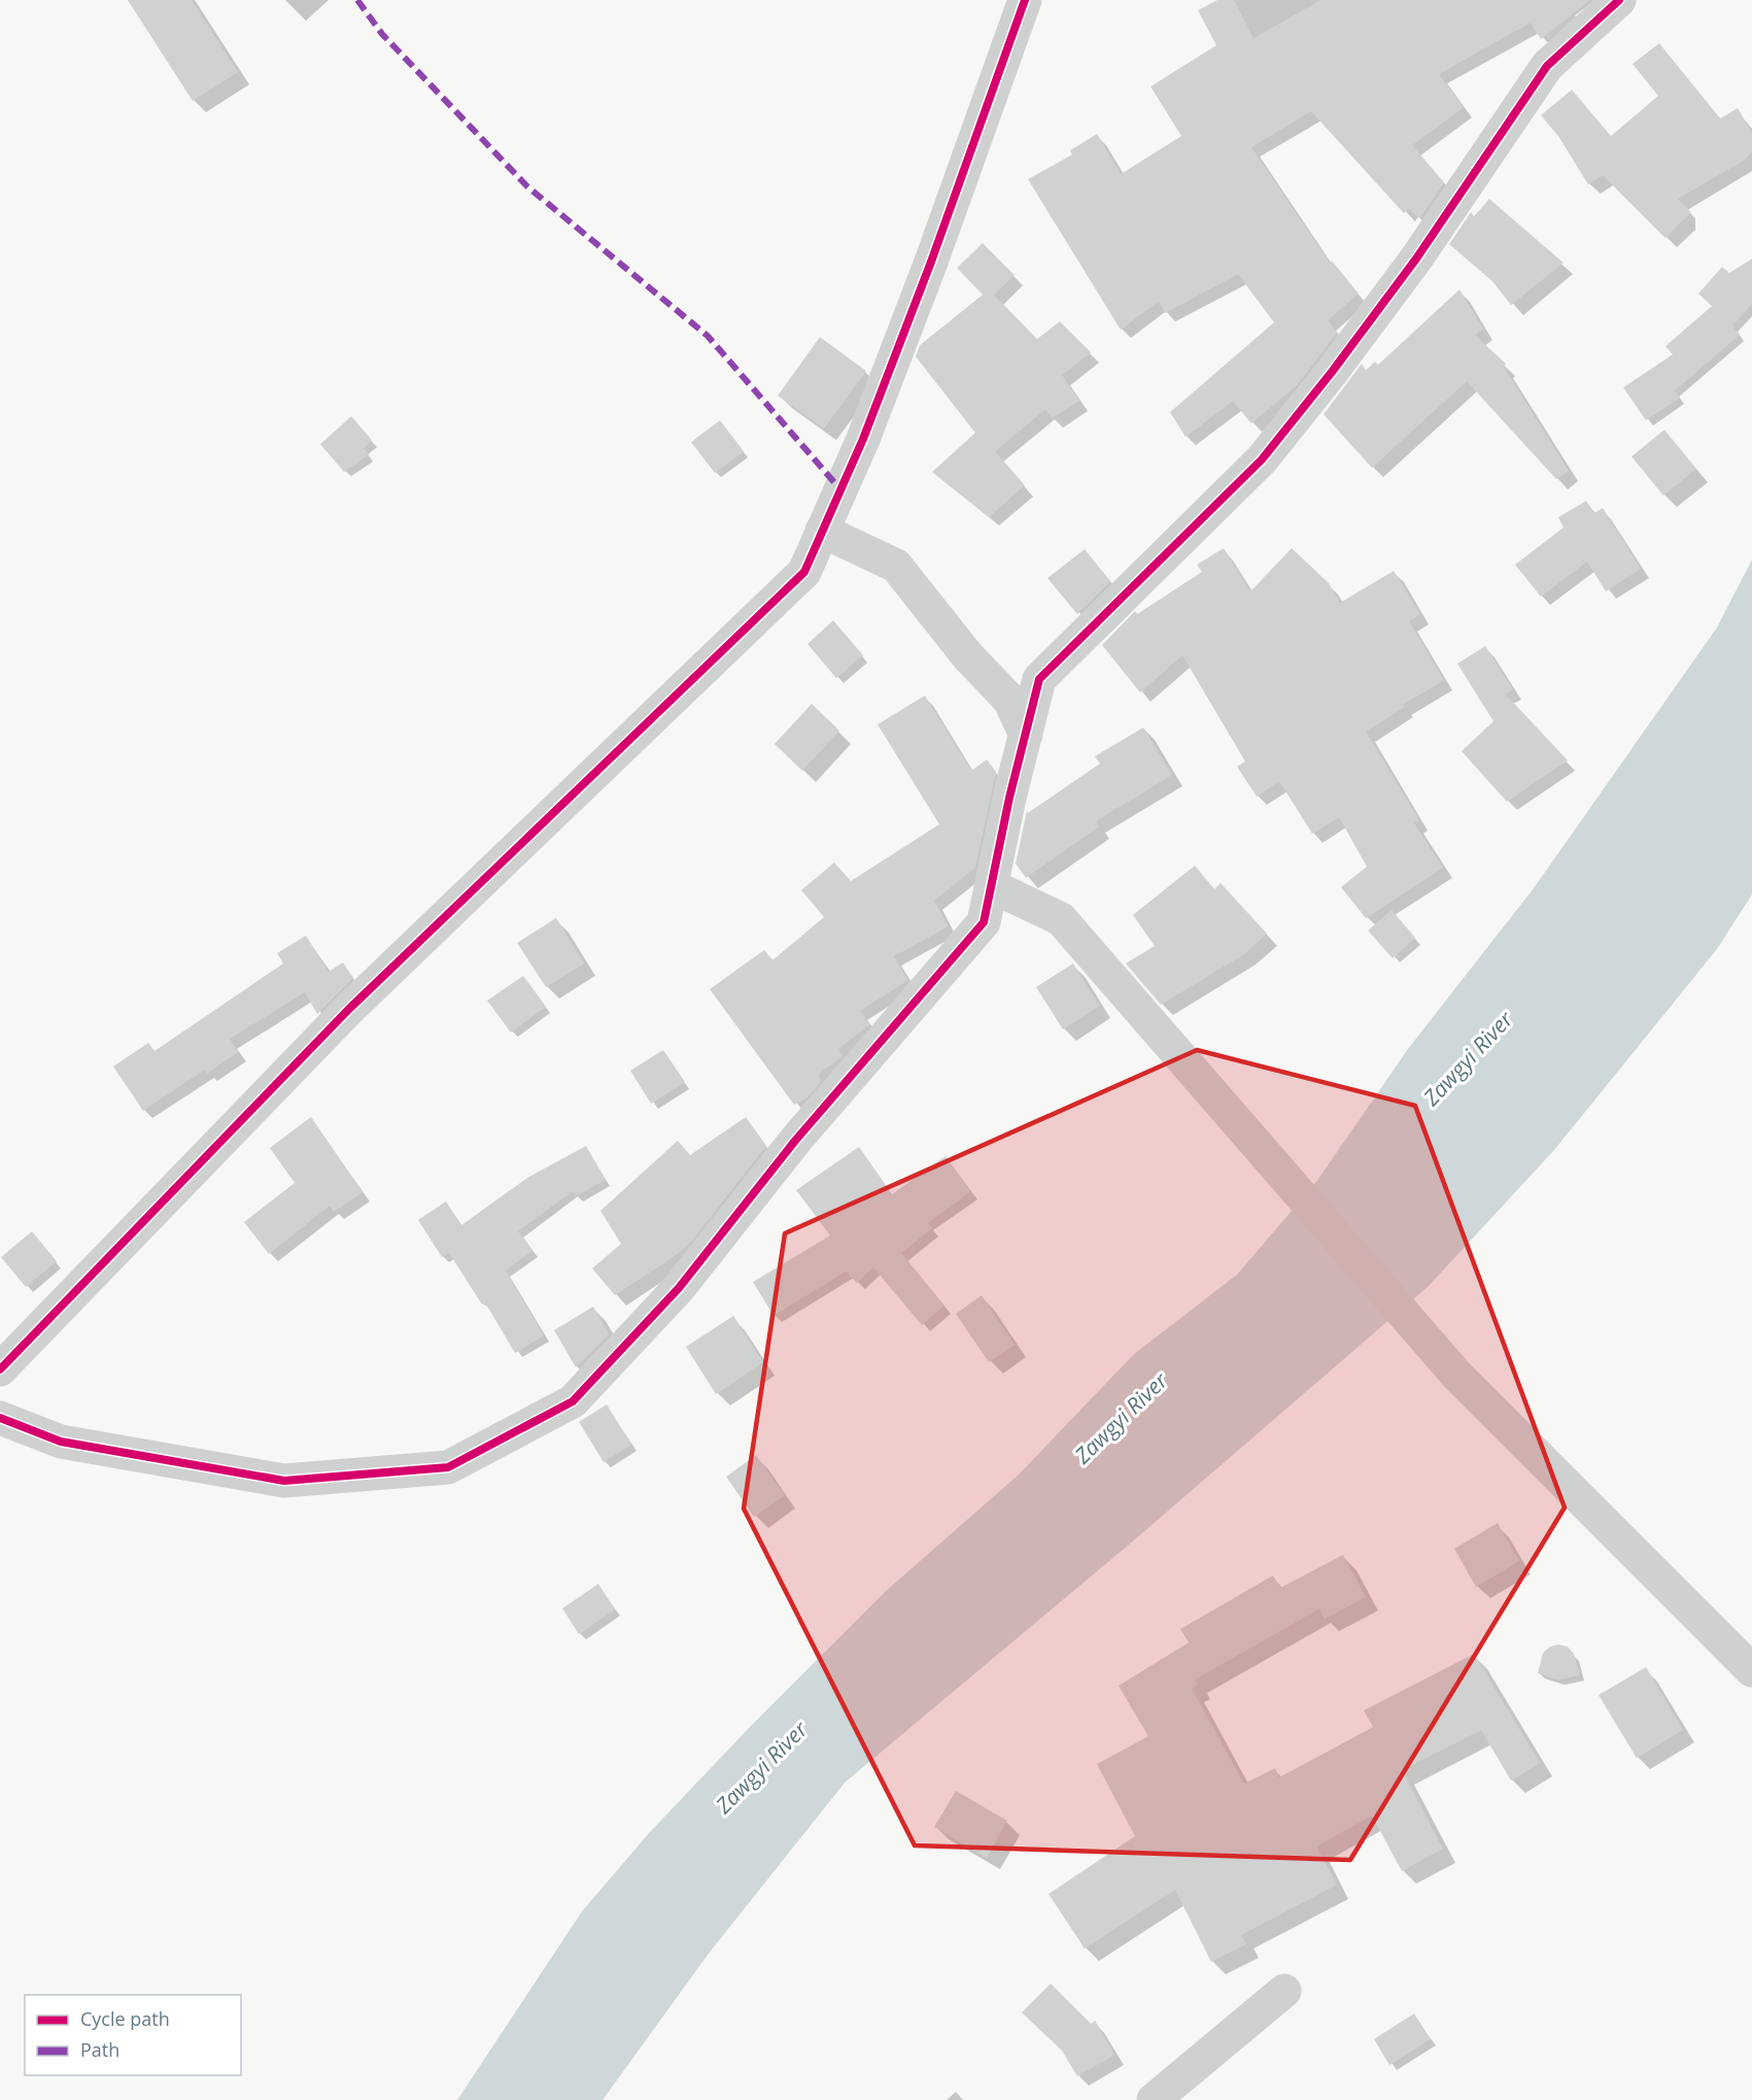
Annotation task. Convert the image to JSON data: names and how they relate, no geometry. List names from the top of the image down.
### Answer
{
  "water": ["Zawgyi River"],
  "legend": ["Cycle path", "Path"]
}
